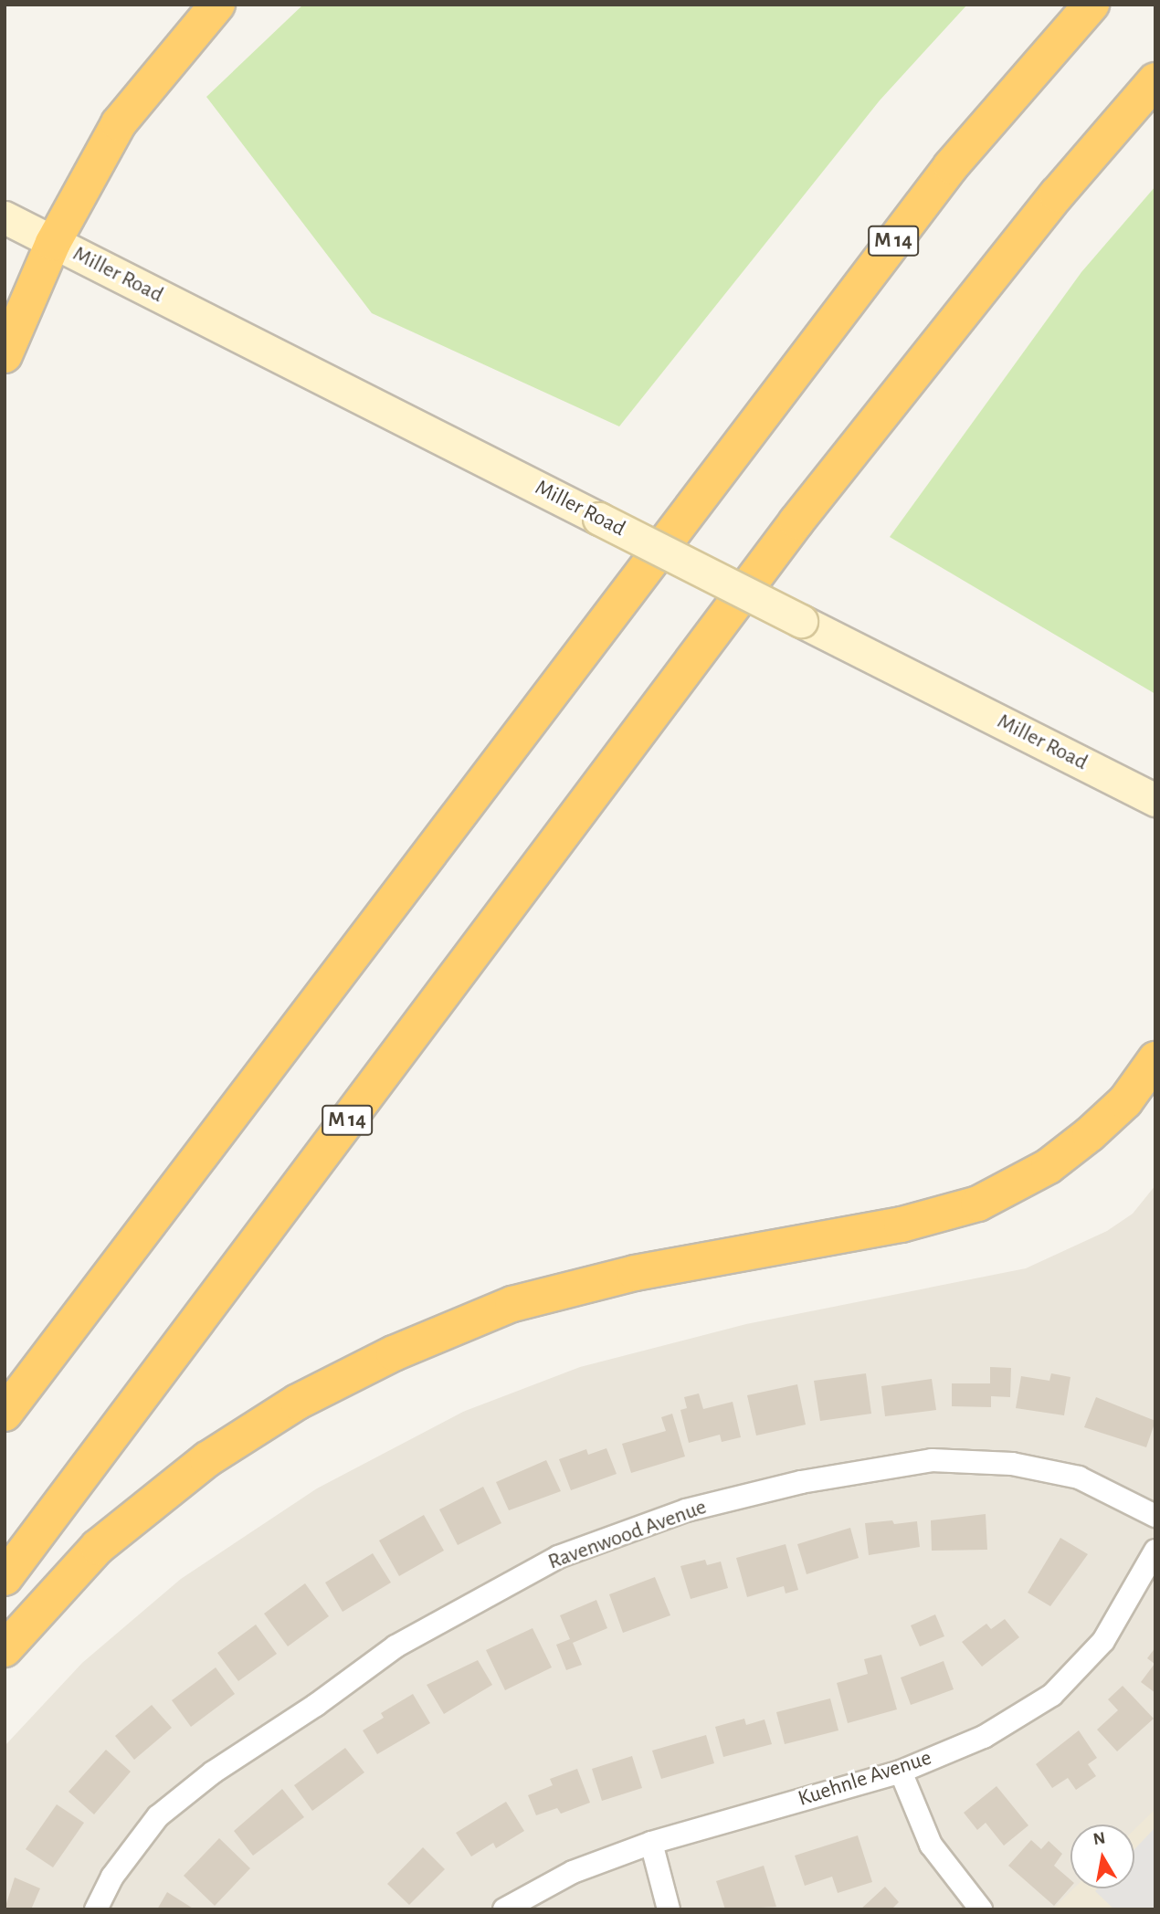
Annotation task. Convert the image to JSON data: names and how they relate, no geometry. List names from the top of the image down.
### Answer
{
  "streets": {
    "highway": ["M 14"],
    "main road": ["Miller Road"],
    "street": ["Ravenwood Avenue", "Kuehnle Avenue"]
  },
  "north": "top"
}
